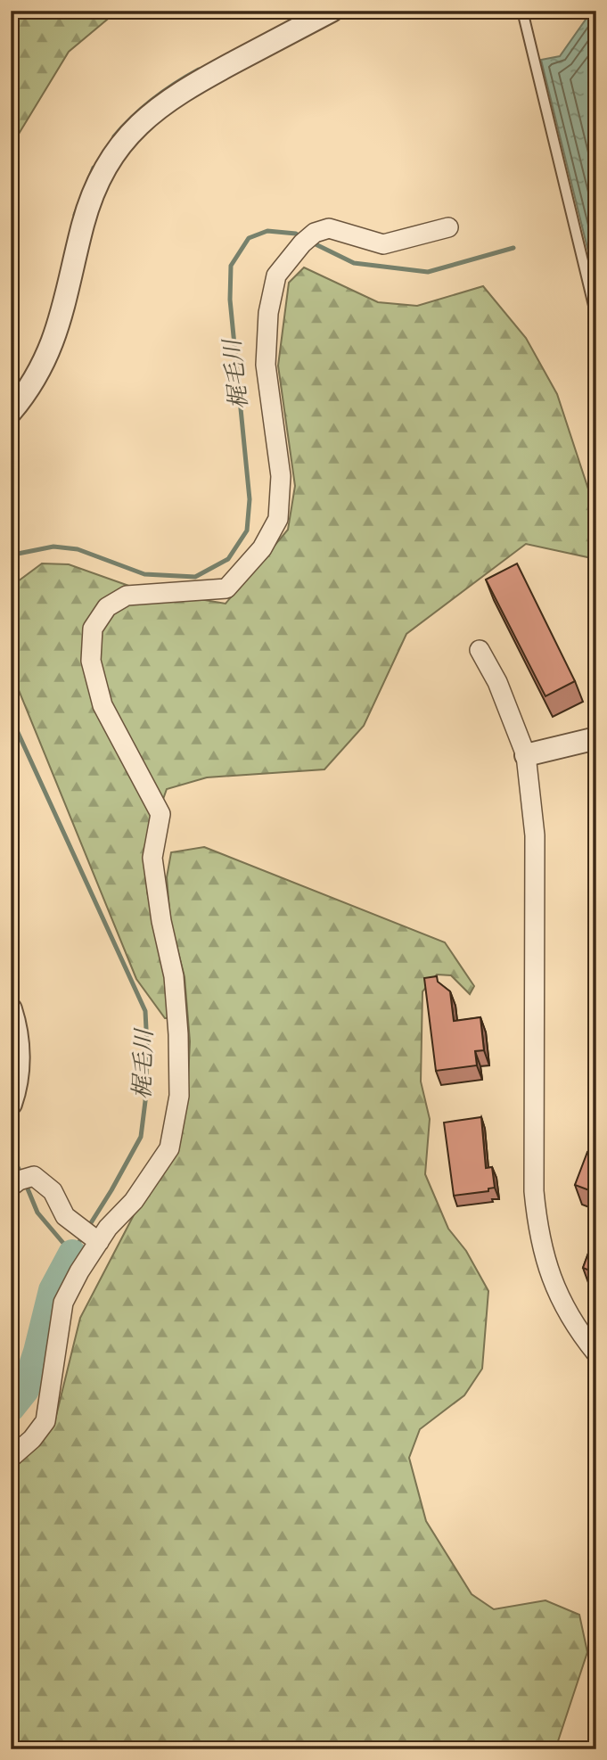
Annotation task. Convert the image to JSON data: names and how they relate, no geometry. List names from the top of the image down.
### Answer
{
  "water": ["梶毛川"]
}
